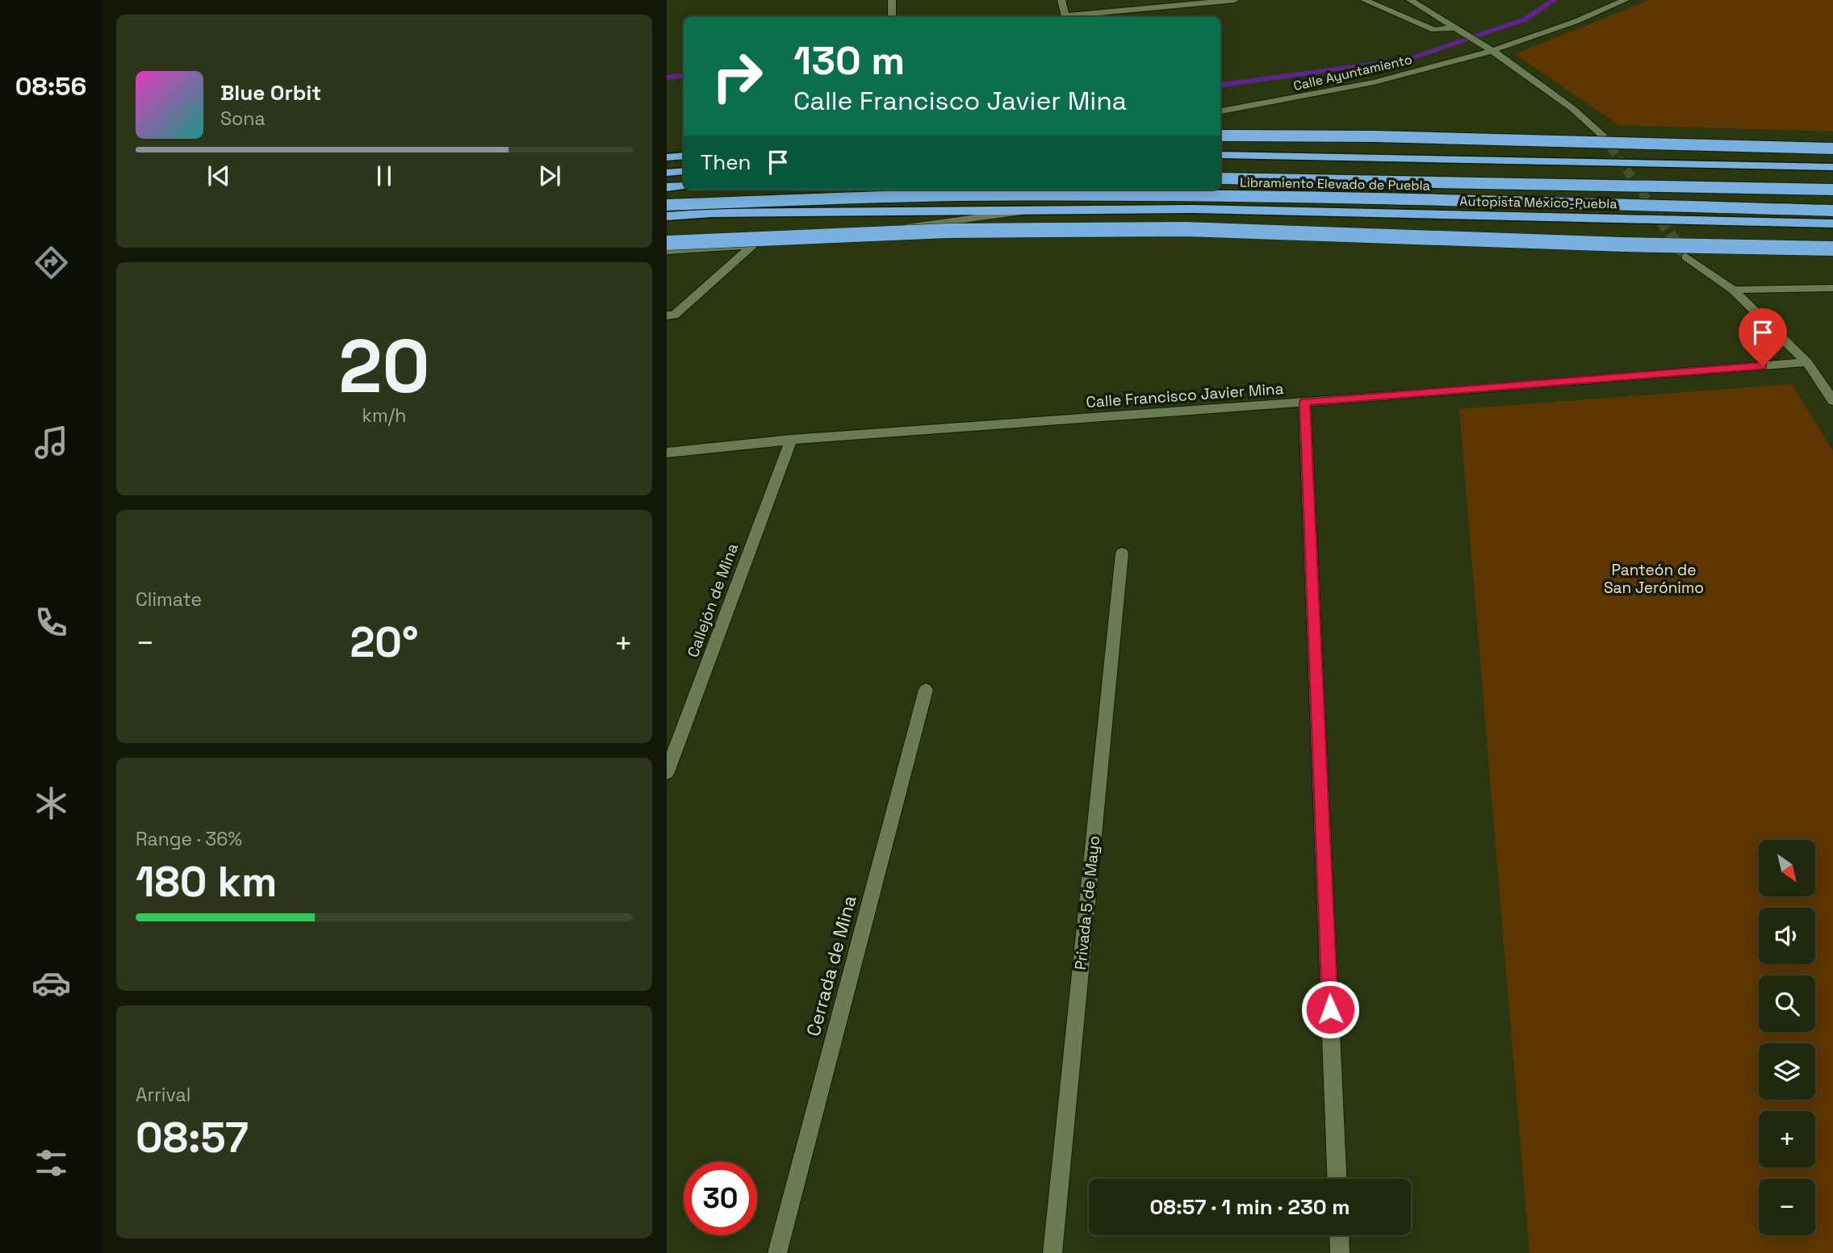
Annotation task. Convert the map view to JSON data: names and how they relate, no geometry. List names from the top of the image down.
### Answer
{
  "streets": {
    "highway": ["Libramiento Elevado de Puebla", "Autopista México-Puebla"],
    "street": [
      "Calle Ayuntamiento",
      "Calle Francisco Javier Mina",
      "Callejón de Mina",
      "Privada 5 de Mayo",
      "Cerrada de Mina"
    ]
  },
  "crossings": [
    ["Calle Francisco Javier Mina", "Callejón de Mina"]
  ],
  "parks": ["Panteón de San Jerónimo"],
  "north": "bottom right",
  "page": {
    "tabs": "08:56",
    "turn": ["130 m", "Calle Francisco Javier Mina"],
    "song": ["Blue Orbit", "Sona"],
    "then": "Then",
    "tile": [
      ["20", "km/h"],
      "Climate",
      ["Range · 36%", "180 km"],
      ["Arrival", "08:57"]
    ],
    "heat": ["−", "20°", "+"],
    "map_buttons": ["+", "−"],
    "limit": "30",
    "trip": "08:57 · 1 min · 230 m"
  }
}
